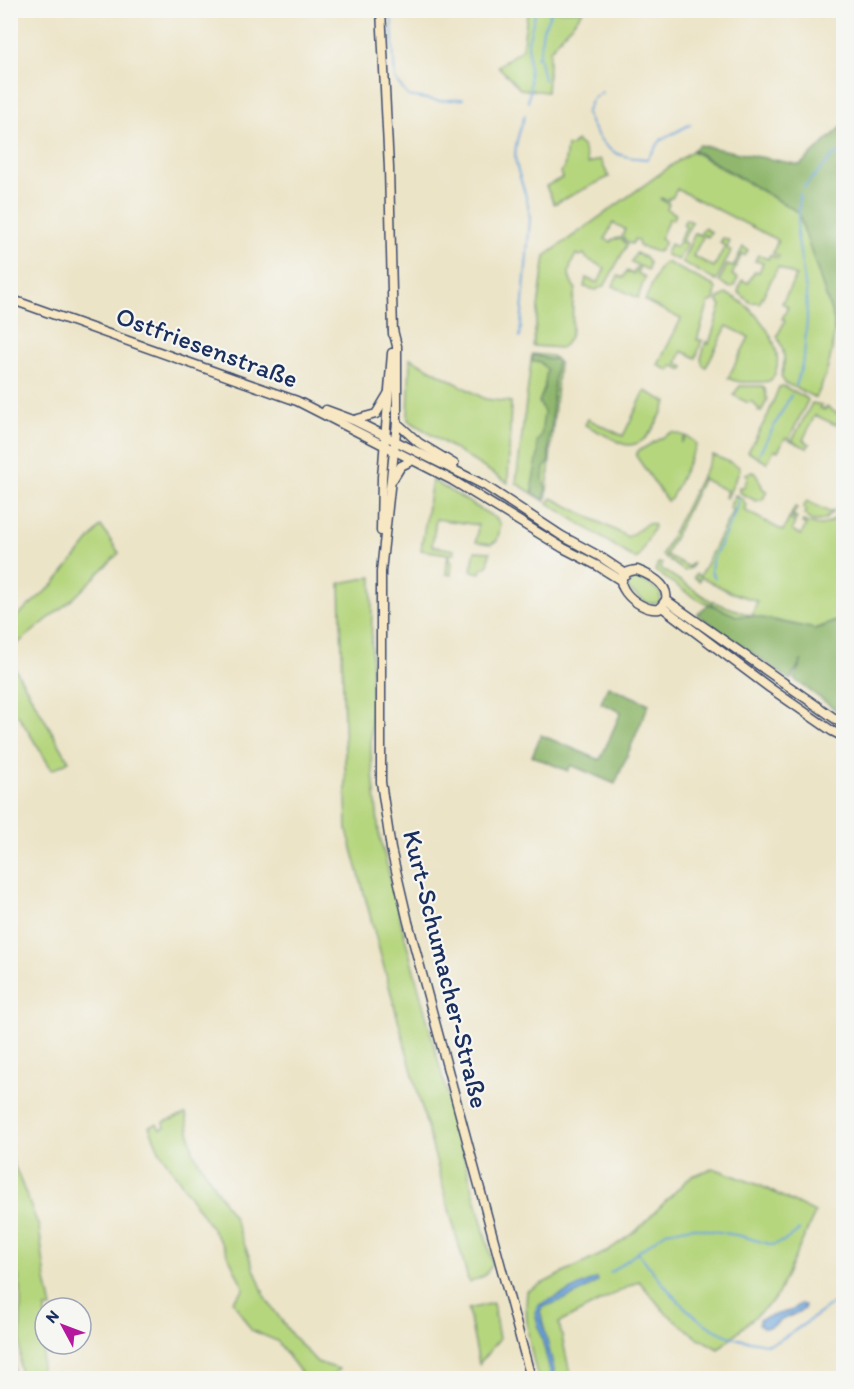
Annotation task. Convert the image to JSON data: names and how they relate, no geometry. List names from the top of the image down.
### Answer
{
  "streets": {
    "main road": ["Ostfriesenstraße", "Kurt-Schumacher-Straße"]
  },
  "crossings": [
    ["Ostfriesenstraße", "Kurt-Schumacher-Straße"]
  ],
  "north": "top left"
}
